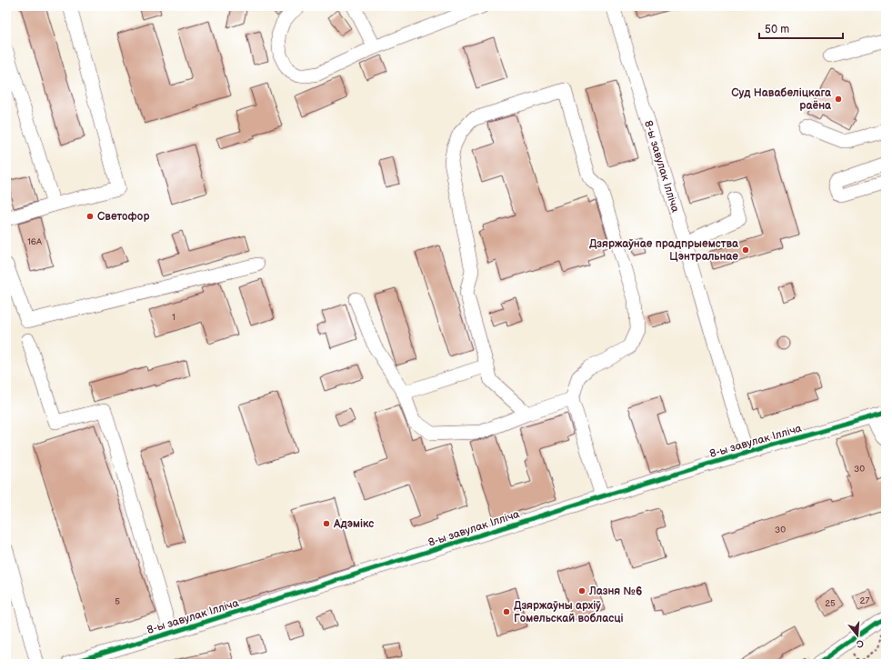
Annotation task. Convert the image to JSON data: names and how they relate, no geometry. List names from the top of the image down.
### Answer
{
  "streets": {
    "street": ["8-ы завулак Ілліча"]
  },
  "places": [
    "Суд Навабеліцкага раёна",
    "Светофор",
    "Дзяржаўнае прадпрыемства Цэнтральнае",
    "Адэмікс",
    "Лазня №6",
    "Дзяржаўны архіў Гомельскай вобласці"
  ],
  "house_numbers": [
    "16А",
    "1",
    "30",
    "30",
    "27",
    "5",
    "25"
  ],
  "scale_bar": "50 m",
  "north": "bottom"
}
